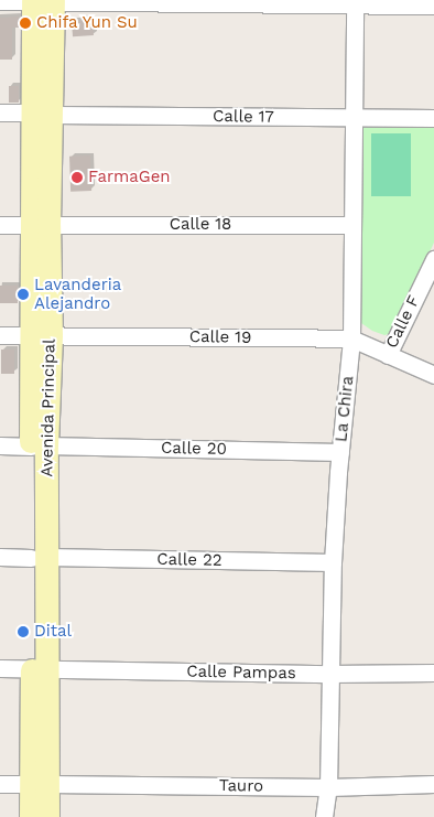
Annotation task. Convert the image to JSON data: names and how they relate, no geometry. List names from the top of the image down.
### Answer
{
  "streets": {
    "street": [
      "Calle 17",
      "Calle 18",
      "Calle F",
      "Calle 19",
      "Avenida Principal",
      "La Chira",
      "Calle 20",
      "Calle 22",
      "Calle Pampas",
      "Tauro"
    ]
  },
  "crossings": [
    ["Calle 17", "Avenida Principal"],
    ["Calle 17", "La Chira"],
    ["Calle 18", "Avenida Principal"],
    ["Calle 18", "La Chira"],
    ["Calle F", "Calle 19"],
    ["Calle 19", "Avenida Principal"],
    ["Calle 19", "La Chira"],
    ["Avenida Principal", "Calle 20"],
    ["Avenida Principal", "Calle 22"],
    ["Avenida Principal", "Calle Pampas"],
    ["Avenida Principal", "Tauro"],
    ["La Chira", "Calle 20"],
    ["La Chira", "Calle 22"],
    ["La Chira", "Calle Pampas"],
    ["La Chira", "Tauro"]
  ],
  "places": [
    "Chifa Yun Su",
    "FarmaGen",
    "Lavanderia Alejandro",
    "Dital"
  ]
}
